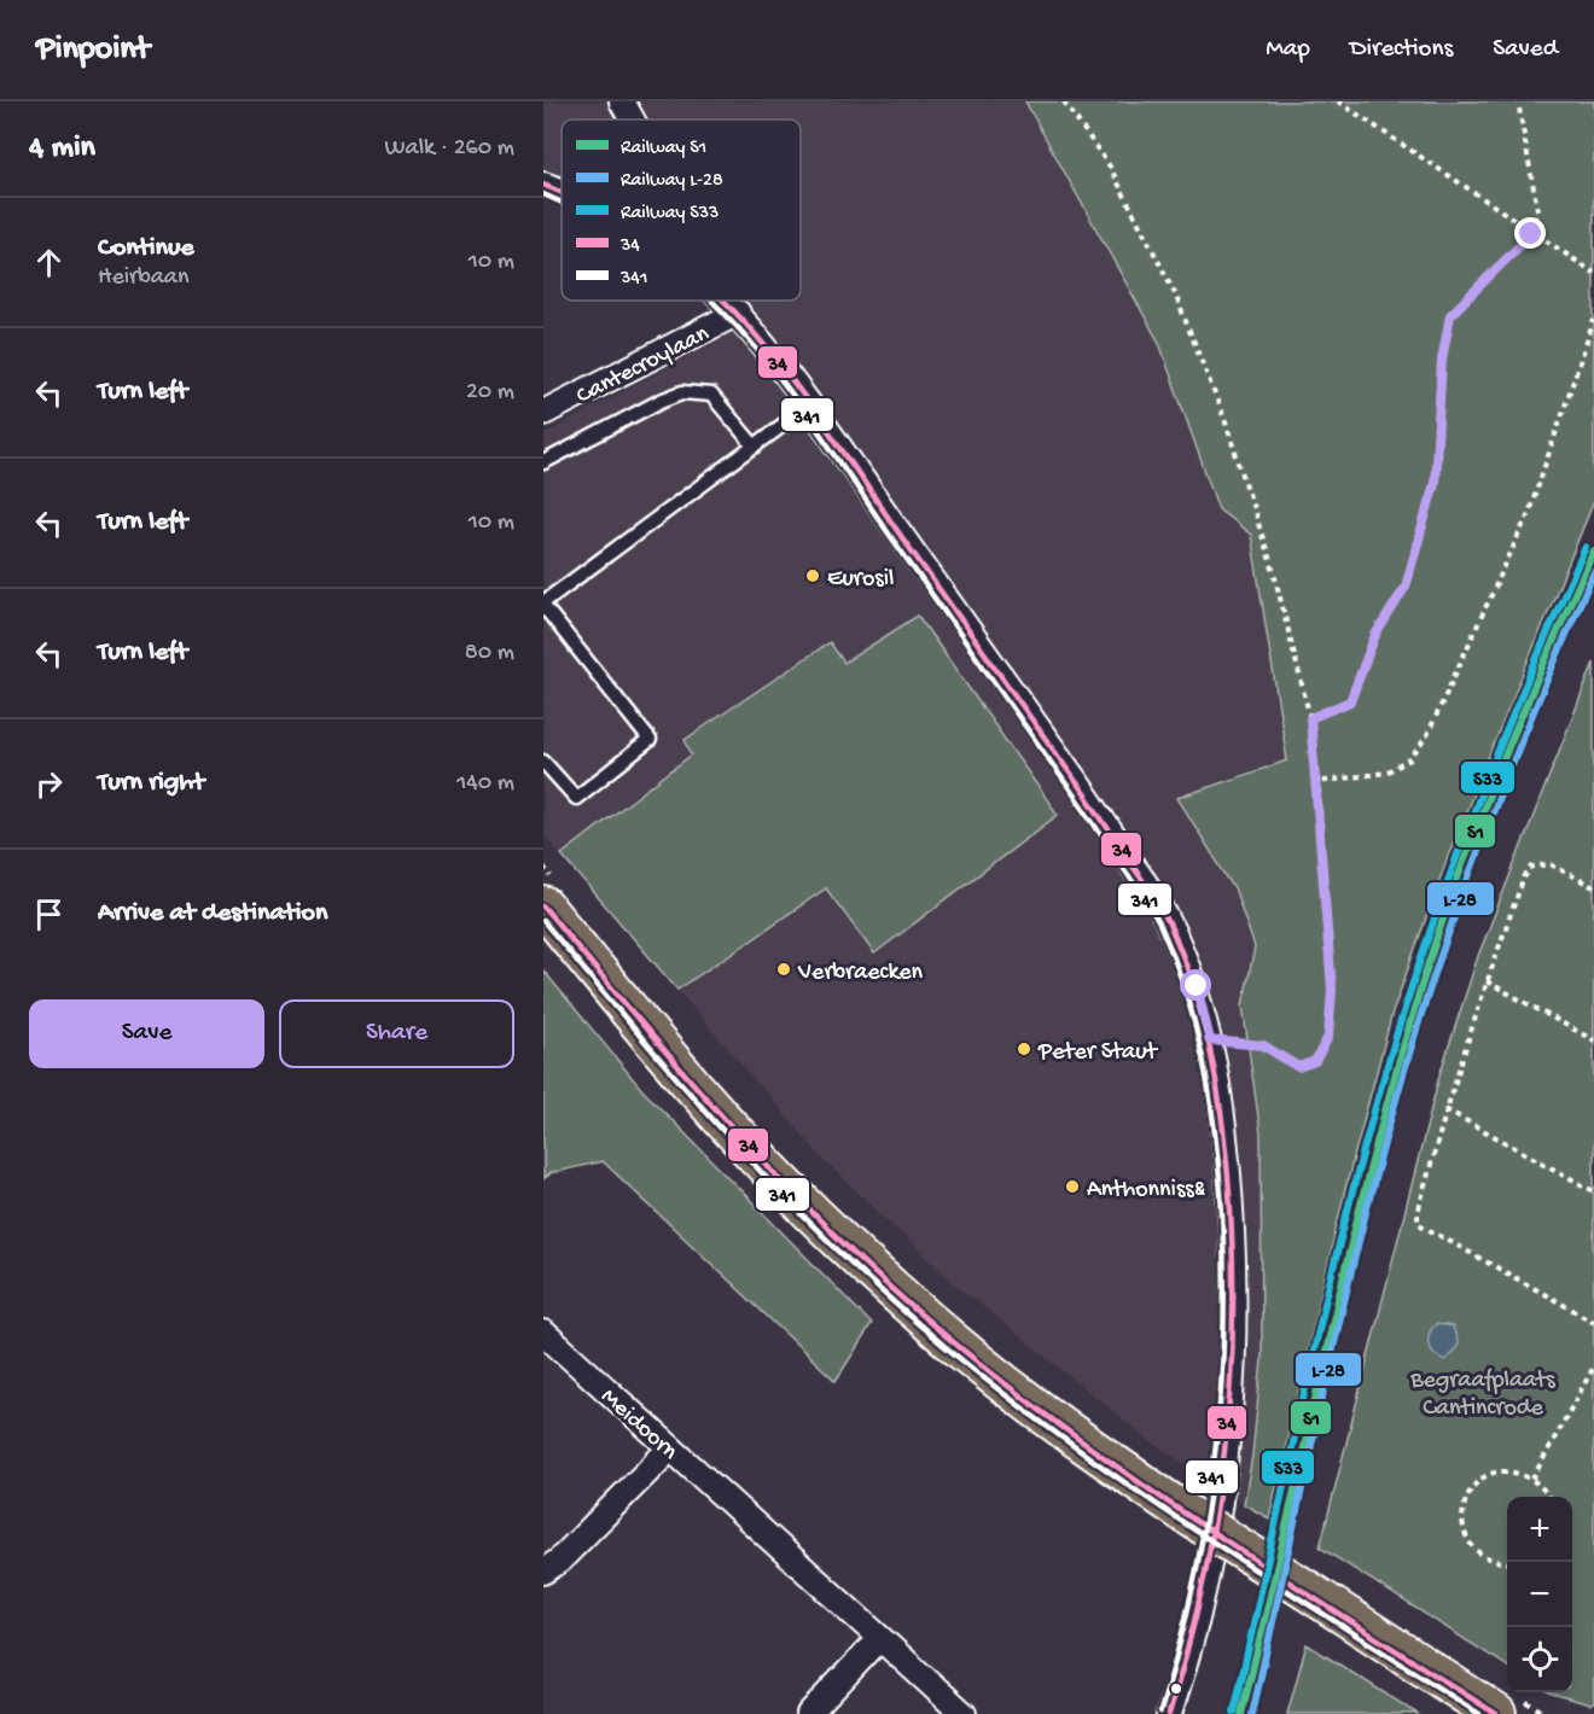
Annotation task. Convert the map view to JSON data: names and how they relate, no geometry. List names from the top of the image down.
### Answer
{
  "streets": {
    "street": ["Cantecroylaan", "Meidoorn"]
  },
  "parks": ["Begraafplaats Cantincrode"],
  "places": [
    "Eurosil",
    "Verbraecken",
    "Peter Staut",
    "Anthonniss&"
  ],
  "lines": [
    "transit line 34",
    "transit line 341",
    "rail line S33",
    "rail line S1",
    "rail line L-28"
  ],
  "legend": [
    "Railway S1",
    "Railway L-28",
    "Railway S33",
    "34",
    "341"
  ],
  "page": {
    "header": "Pinpoint",
    "nav": ["Map", "Directions", "Saved"],
    "heading": ["4 min", "Walk · 260 m"],
    "list": [
      ["Continue", "Heirbaan", "10 m"],
      ["Turn left", "20 m"],
      ["Turn left", "10 m"],
      ["Turn left", "80 m"],
      ["Turn right", "140 m"],
      "Arrive at destination"
    ],
    "buttons": ["Save", "Share"],
    "map_buttons": ["+", "−"]
  }
}
